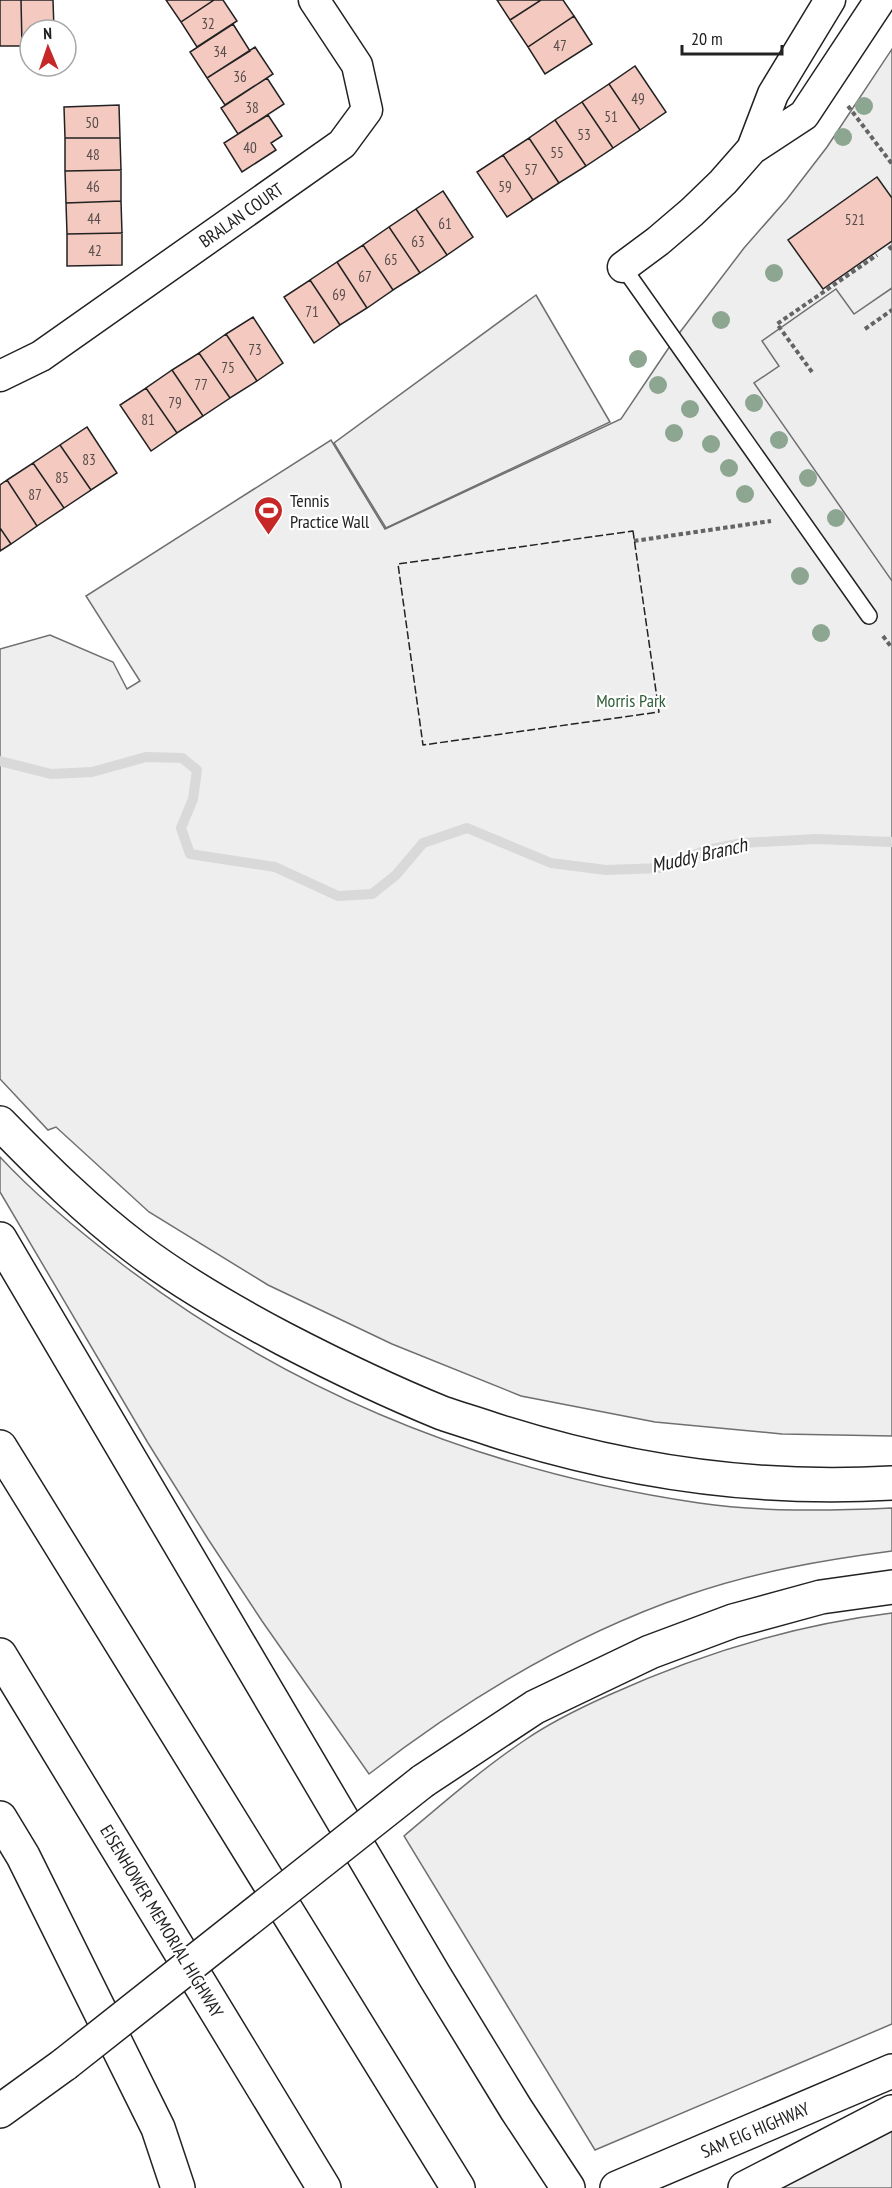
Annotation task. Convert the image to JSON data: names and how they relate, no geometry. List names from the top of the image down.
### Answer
{
  "streets": {
    "highway": ["EISENHOWER MEMORIAL HIGHWAY", "SAM EIG HIGHWAY"],
    "street": ["BRALAN COURT"]
  },
  "water": ["Muddy Branch"],
  "parks": ["Morris Park"],
  "places": {
    "sports": ["Tennis Practice Wall"]
  },
  "house_numbers": [
    "32",
    "47",
    "34",
    "36",
    "49",
    "38",
    "51",
    "50",
    "53",
    "40",
    "55",
    "48",
    "57",
    "46",
    "59",
    "44",
    "521",
    "61",
    "63",
    "42",
    "65",
    "67",
    "69",
    "71",
    "73",
    "75",
    "77",
    "79",
    "81",
    "83",
    "85",
    "87"
  ],
  "scale_bar": "20 m",
  "north": "top"
}
